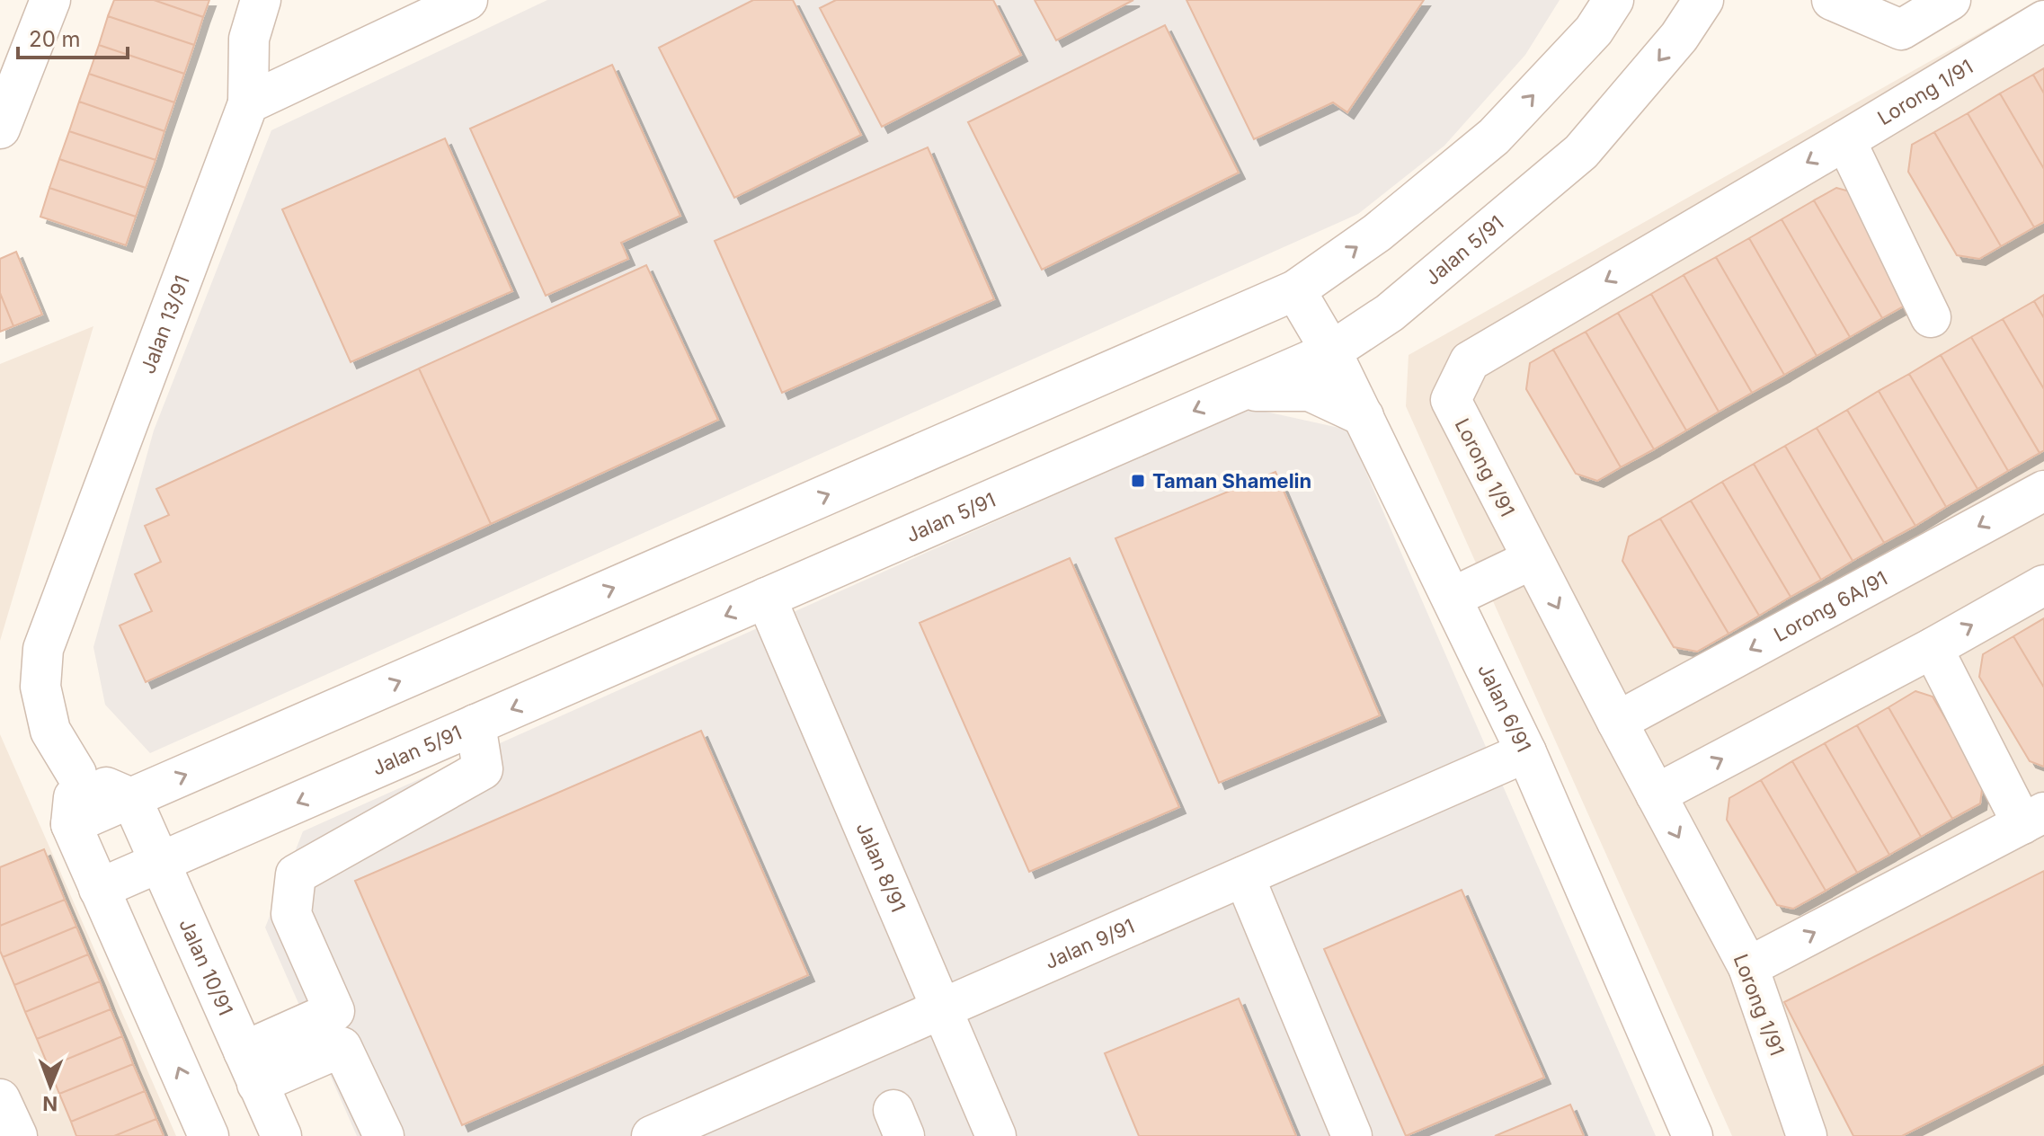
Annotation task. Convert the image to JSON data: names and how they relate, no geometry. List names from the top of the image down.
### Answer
{
  "streets": {
    "street": [
      "Lorong 1/91",
      "Jalan 5/91",
      "Jalan 13/91",
      "Lorong 6A/91",
      "Jalan 6/91",
      "Jalan 8/91",
      "Jalan 9/91",
      "Jalan 10/91"
    ]
  },
  "crossings": [
    ["Lorong 1/91", "Lorong 6A/91"],
    ["Jalan 5/91", "Jalan 6/91"],
    ["Jalan 5/91", "Jalan 8/91"],
    ["Jalan 5/91", "Jalan 10/91"],
    ["Jalan 6/91", "Jalan 9/91"],
    ["Jalan 8/91", "Jalan 9/91"]
  ],
  "places": {
    "transit": ["Taman Shamelin"]
  },
  "scale_bar": "20 m",
  "north": "bottom"
}
